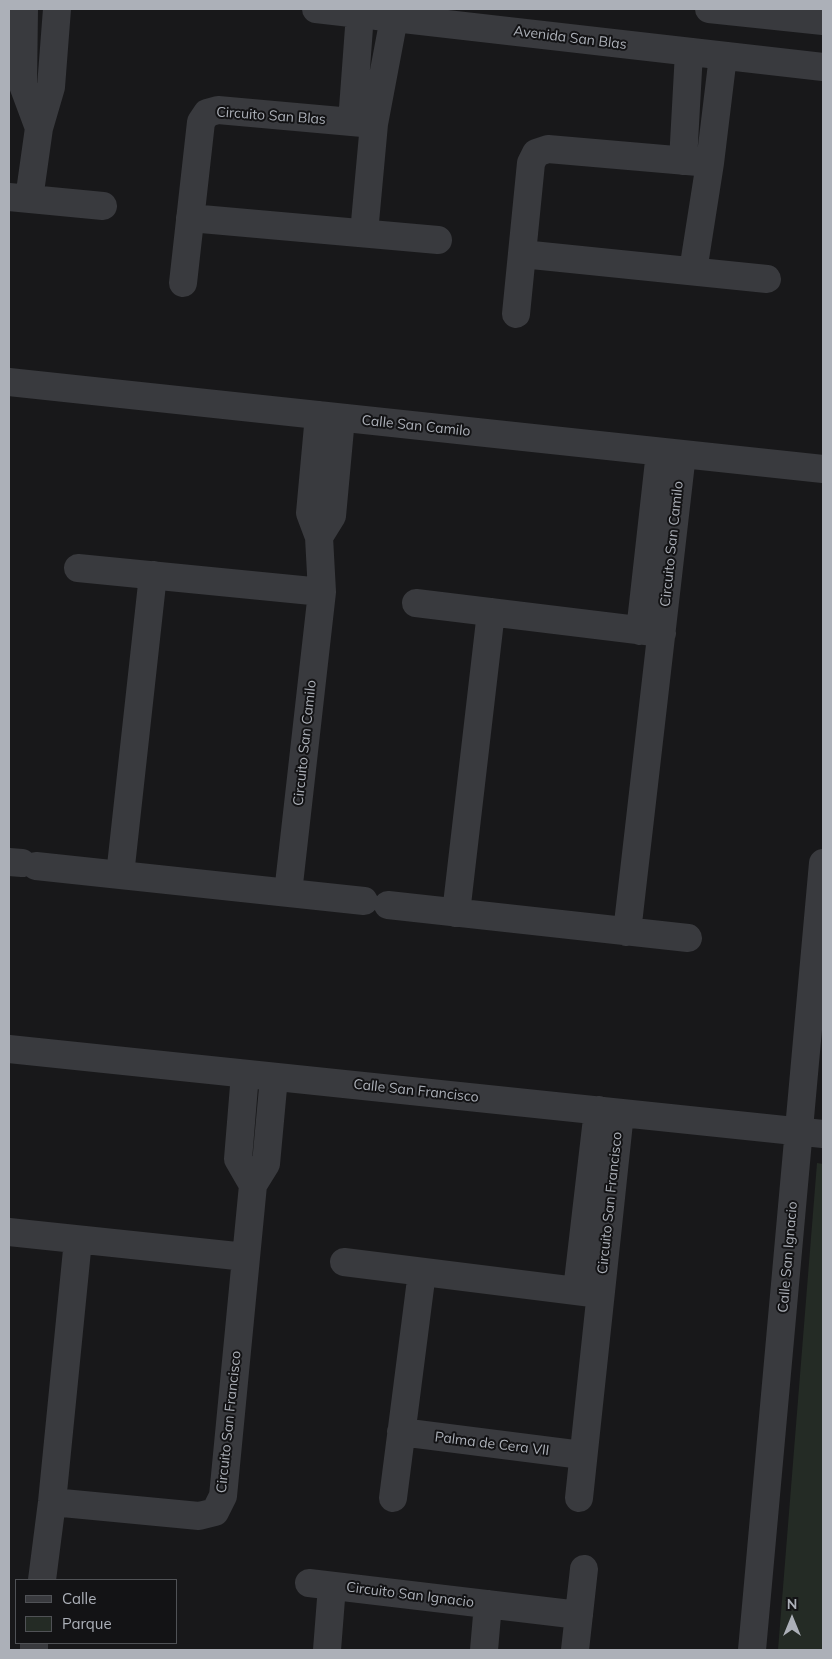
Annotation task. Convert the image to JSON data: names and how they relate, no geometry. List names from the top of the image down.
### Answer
{
  "streets": {
    "street": [
      "Avenida San Blas",
      "Circuito San Blas",
      "Calle San Camilo",
      "Circuito San Camilo",
      "Calle San Francisco",
      "Circuito San Francisco",
      "Calle San Ignacio",
      "Palma de Cera VII",
      "Circuito San Ignacio"
    ]
  },
  "crossings": [
    ["Calle San Camilo", "Circuito San Camilo"],
    ["Calle San Francisco", "Circuito San Francisco"],
    ["Calle San Francisco", "Calle San Ignacio"],
    ["Circuito San Francisco", "Palma de Cera VII"]
  ],
  "legend": ["Calle", "Parque"],
  "north": "top"
}
